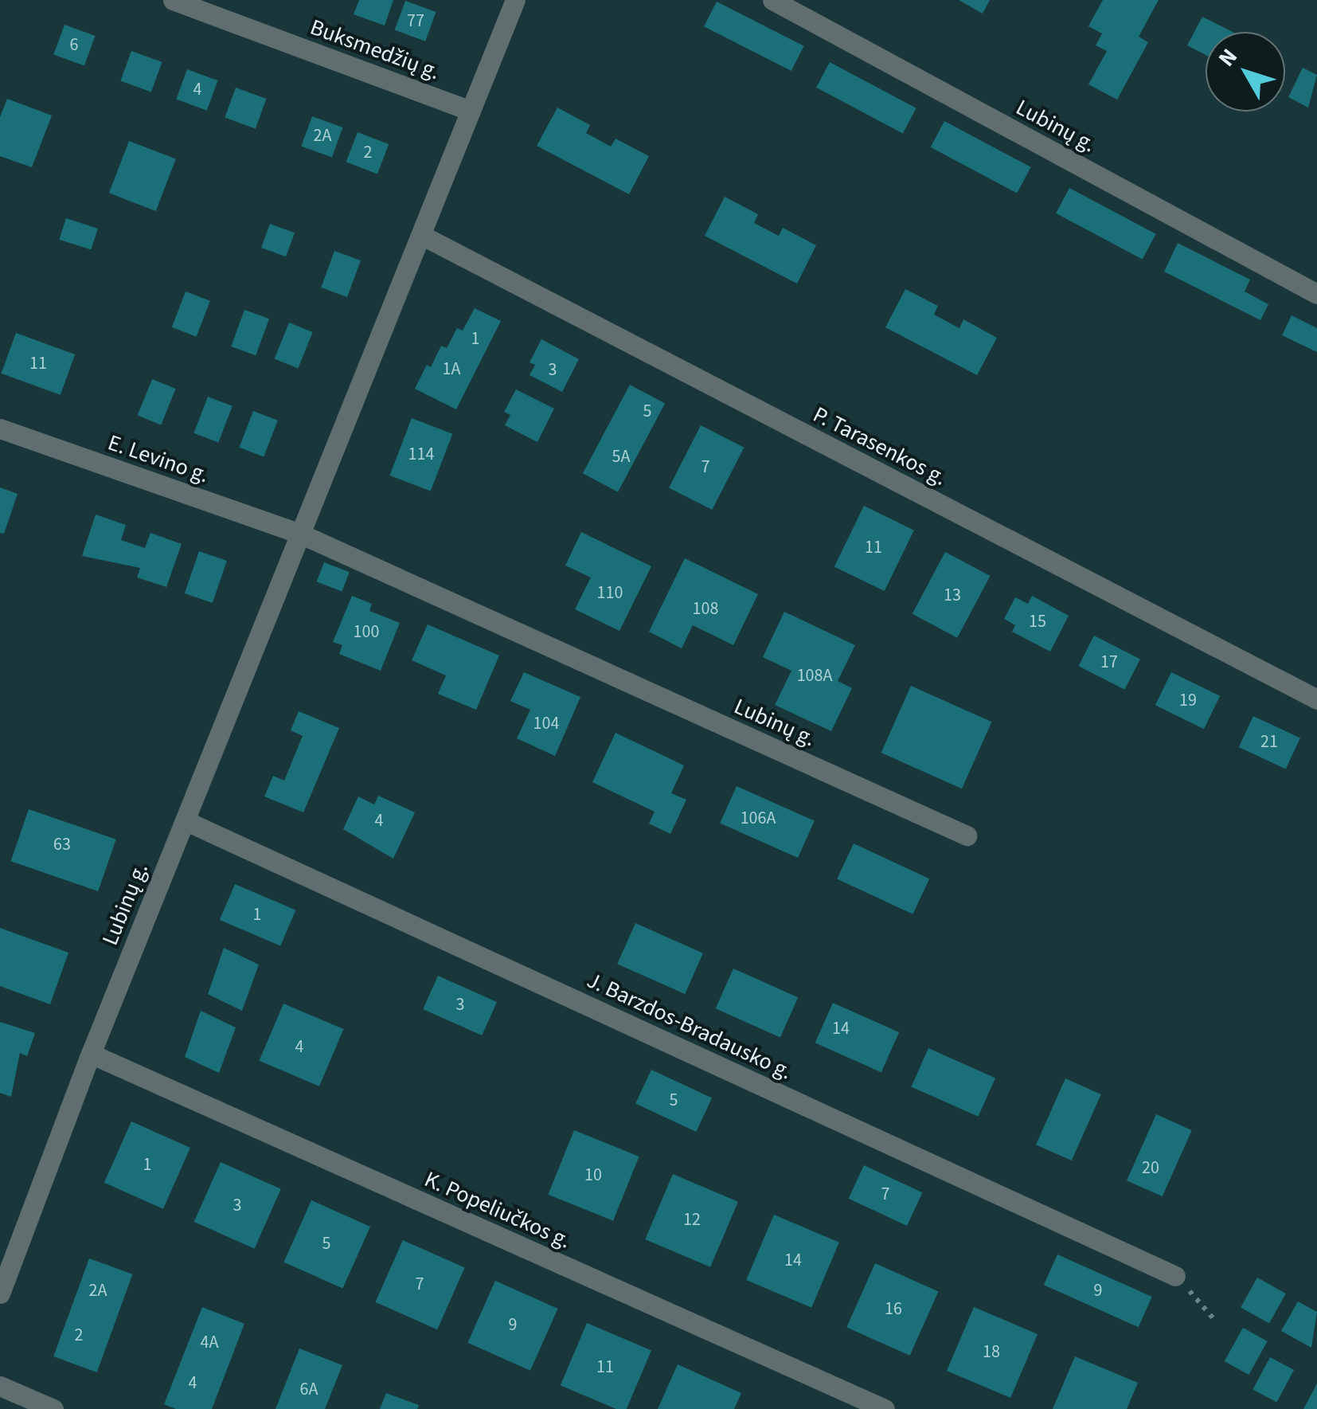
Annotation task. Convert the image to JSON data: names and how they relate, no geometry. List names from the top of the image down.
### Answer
{
  "streets": {
    "street": [
      "Buksmedžių g.",
      "Lubinų g.",
      "P. Tarasenkos g.",
      "E. Levino g.",
      "J. Barzdos-Bradausko g.",
      "K. Popeliučkos g."
    ]
  },
  "crossings": [
    ["Buksmedžių g.", "Lubinų g."],
    ["Lubinų g.", "P. Tarasenkos g."],
    ["Lubinų g.", "E. Levino g."],
    ["Lubinų g.", "J. Barzdos-Bradausko g."],
    ["Lubinų g.", "K. Popeliučkos g."]
  ],
  "house_numbers": [
    "77",
    "6",
    "4",
    "2A",
    "2",
    "1",
    "11",
    "1A",
    "3",
    "5",
    "114",
    "5A",
    "7",
    "11",
    "110",
    "13",
    "108",
    "15",
    "100",
    "17",
    "108A",
    "19",
    "104",
    "21",
    "106A",
    "4",
    "63",
    "1",
    "3",
    "14",
    "4",
    "5",
    "1",
    "20",
    "10",
    "7",
    "3",
    "12",
    "5",
    "14",
    "7",
    "2A",
    "9",
    "16",
    "9",
    "2",
    "4A",
    "18",
    "11",
    "4",
    "6A"
  ],
  "north": "top left"
}
